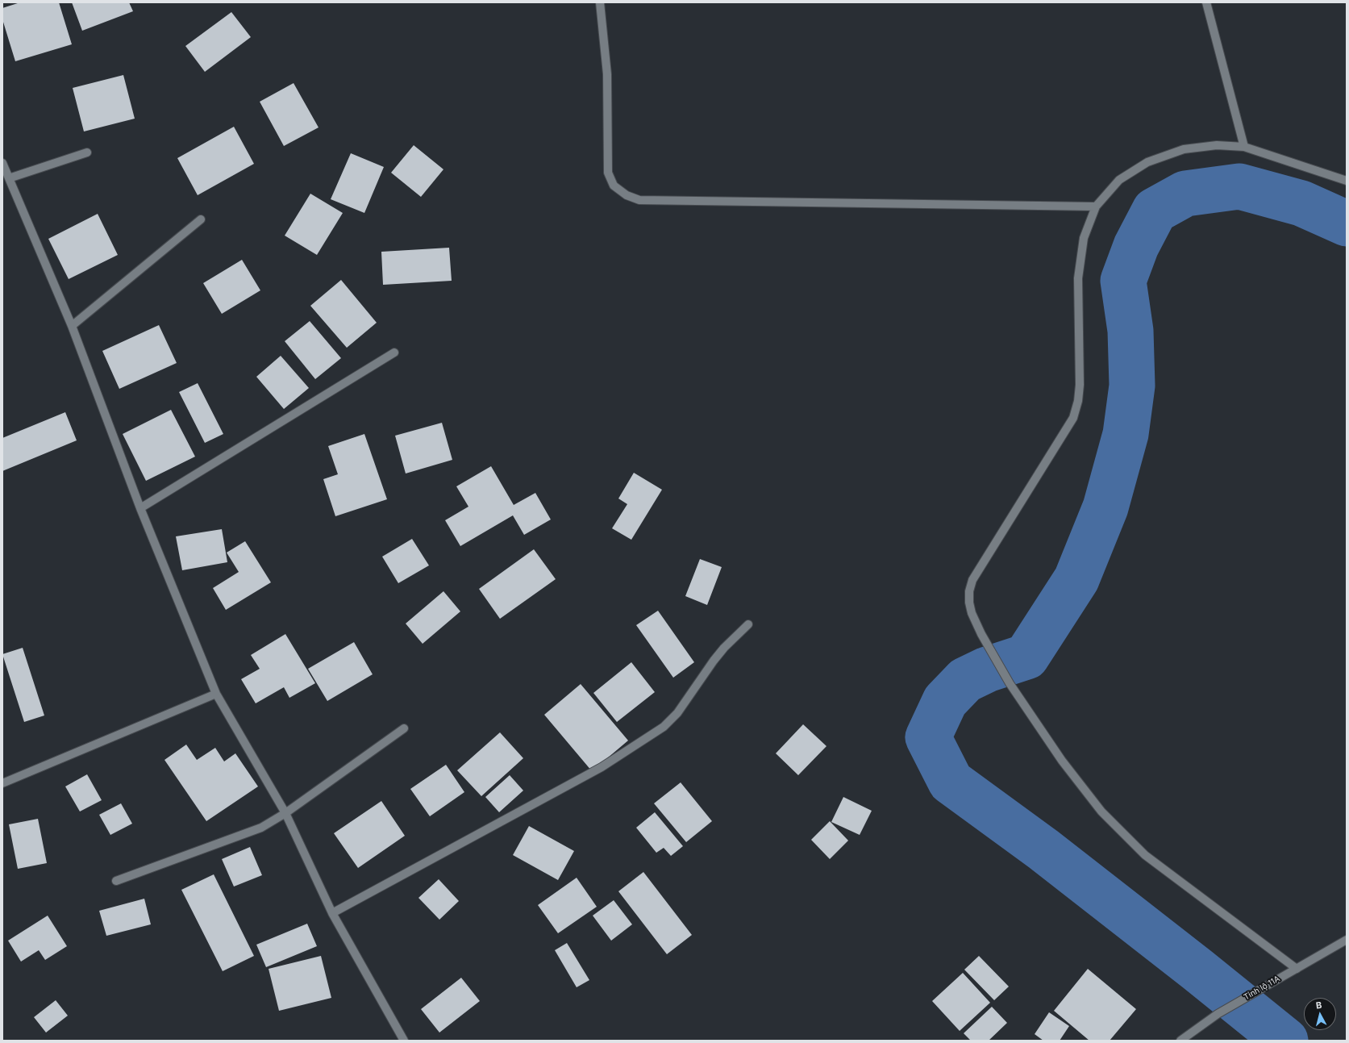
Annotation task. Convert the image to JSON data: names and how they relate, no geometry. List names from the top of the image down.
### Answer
{
  "streets": {
    "street": ["Tỉnh lộ 11A"]
  },
  "north": "top"
}
